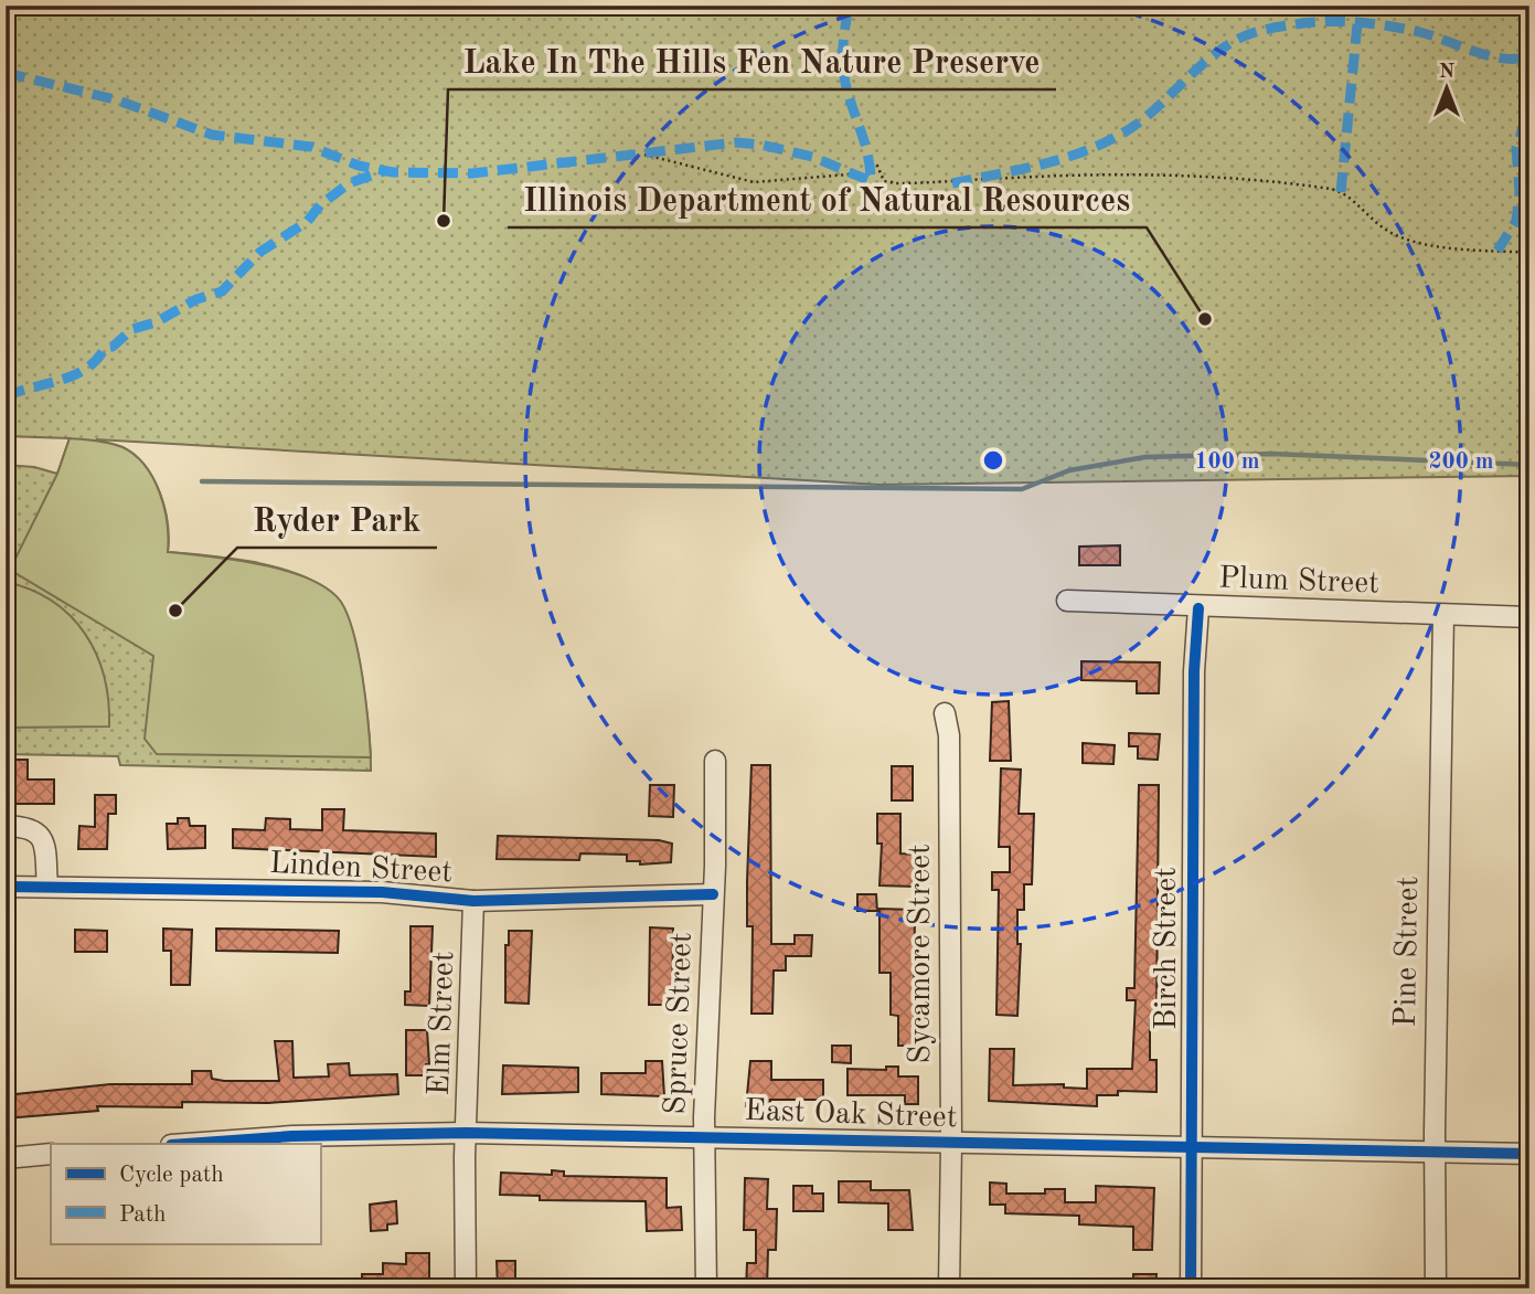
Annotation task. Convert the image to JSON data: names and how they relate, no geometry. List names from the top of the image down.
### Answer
{
  "streets": {
    "street": [
      "Plum Street",
      "Linden Street",
      "Birch Street",
      "Pine Street",
      "Sycamore Street",
      "Elm Street",
      "Spruce Street",
      "East Oak Street"
    ]
  },
  "crossings": [
    ["Plum Street", "Birch Street"],
    ["Plum Street", "Pine Street"],
    ["Linden Street", "Elm Street"],
    ["Linden Street", "Spruce Street"],
    ["Birch Street", "East Oak Street"],
    ["Pine Street", "East Oak Street"],
    ["Sycamore Street", "East Oak Street"],
    ["Elm Street", "East Oak Street"],
    ["Spruce Street", "East Oak Street"]
  ],
  "places": ["Lake In The Hills Fen Nature Preserve", "Illinois Department of Natural Resources", "Ryder Park"],
  "legend": ["Cycle path", "Path"],
  "north": "top",
  "rings": ["100 m", "200 m"]
}
